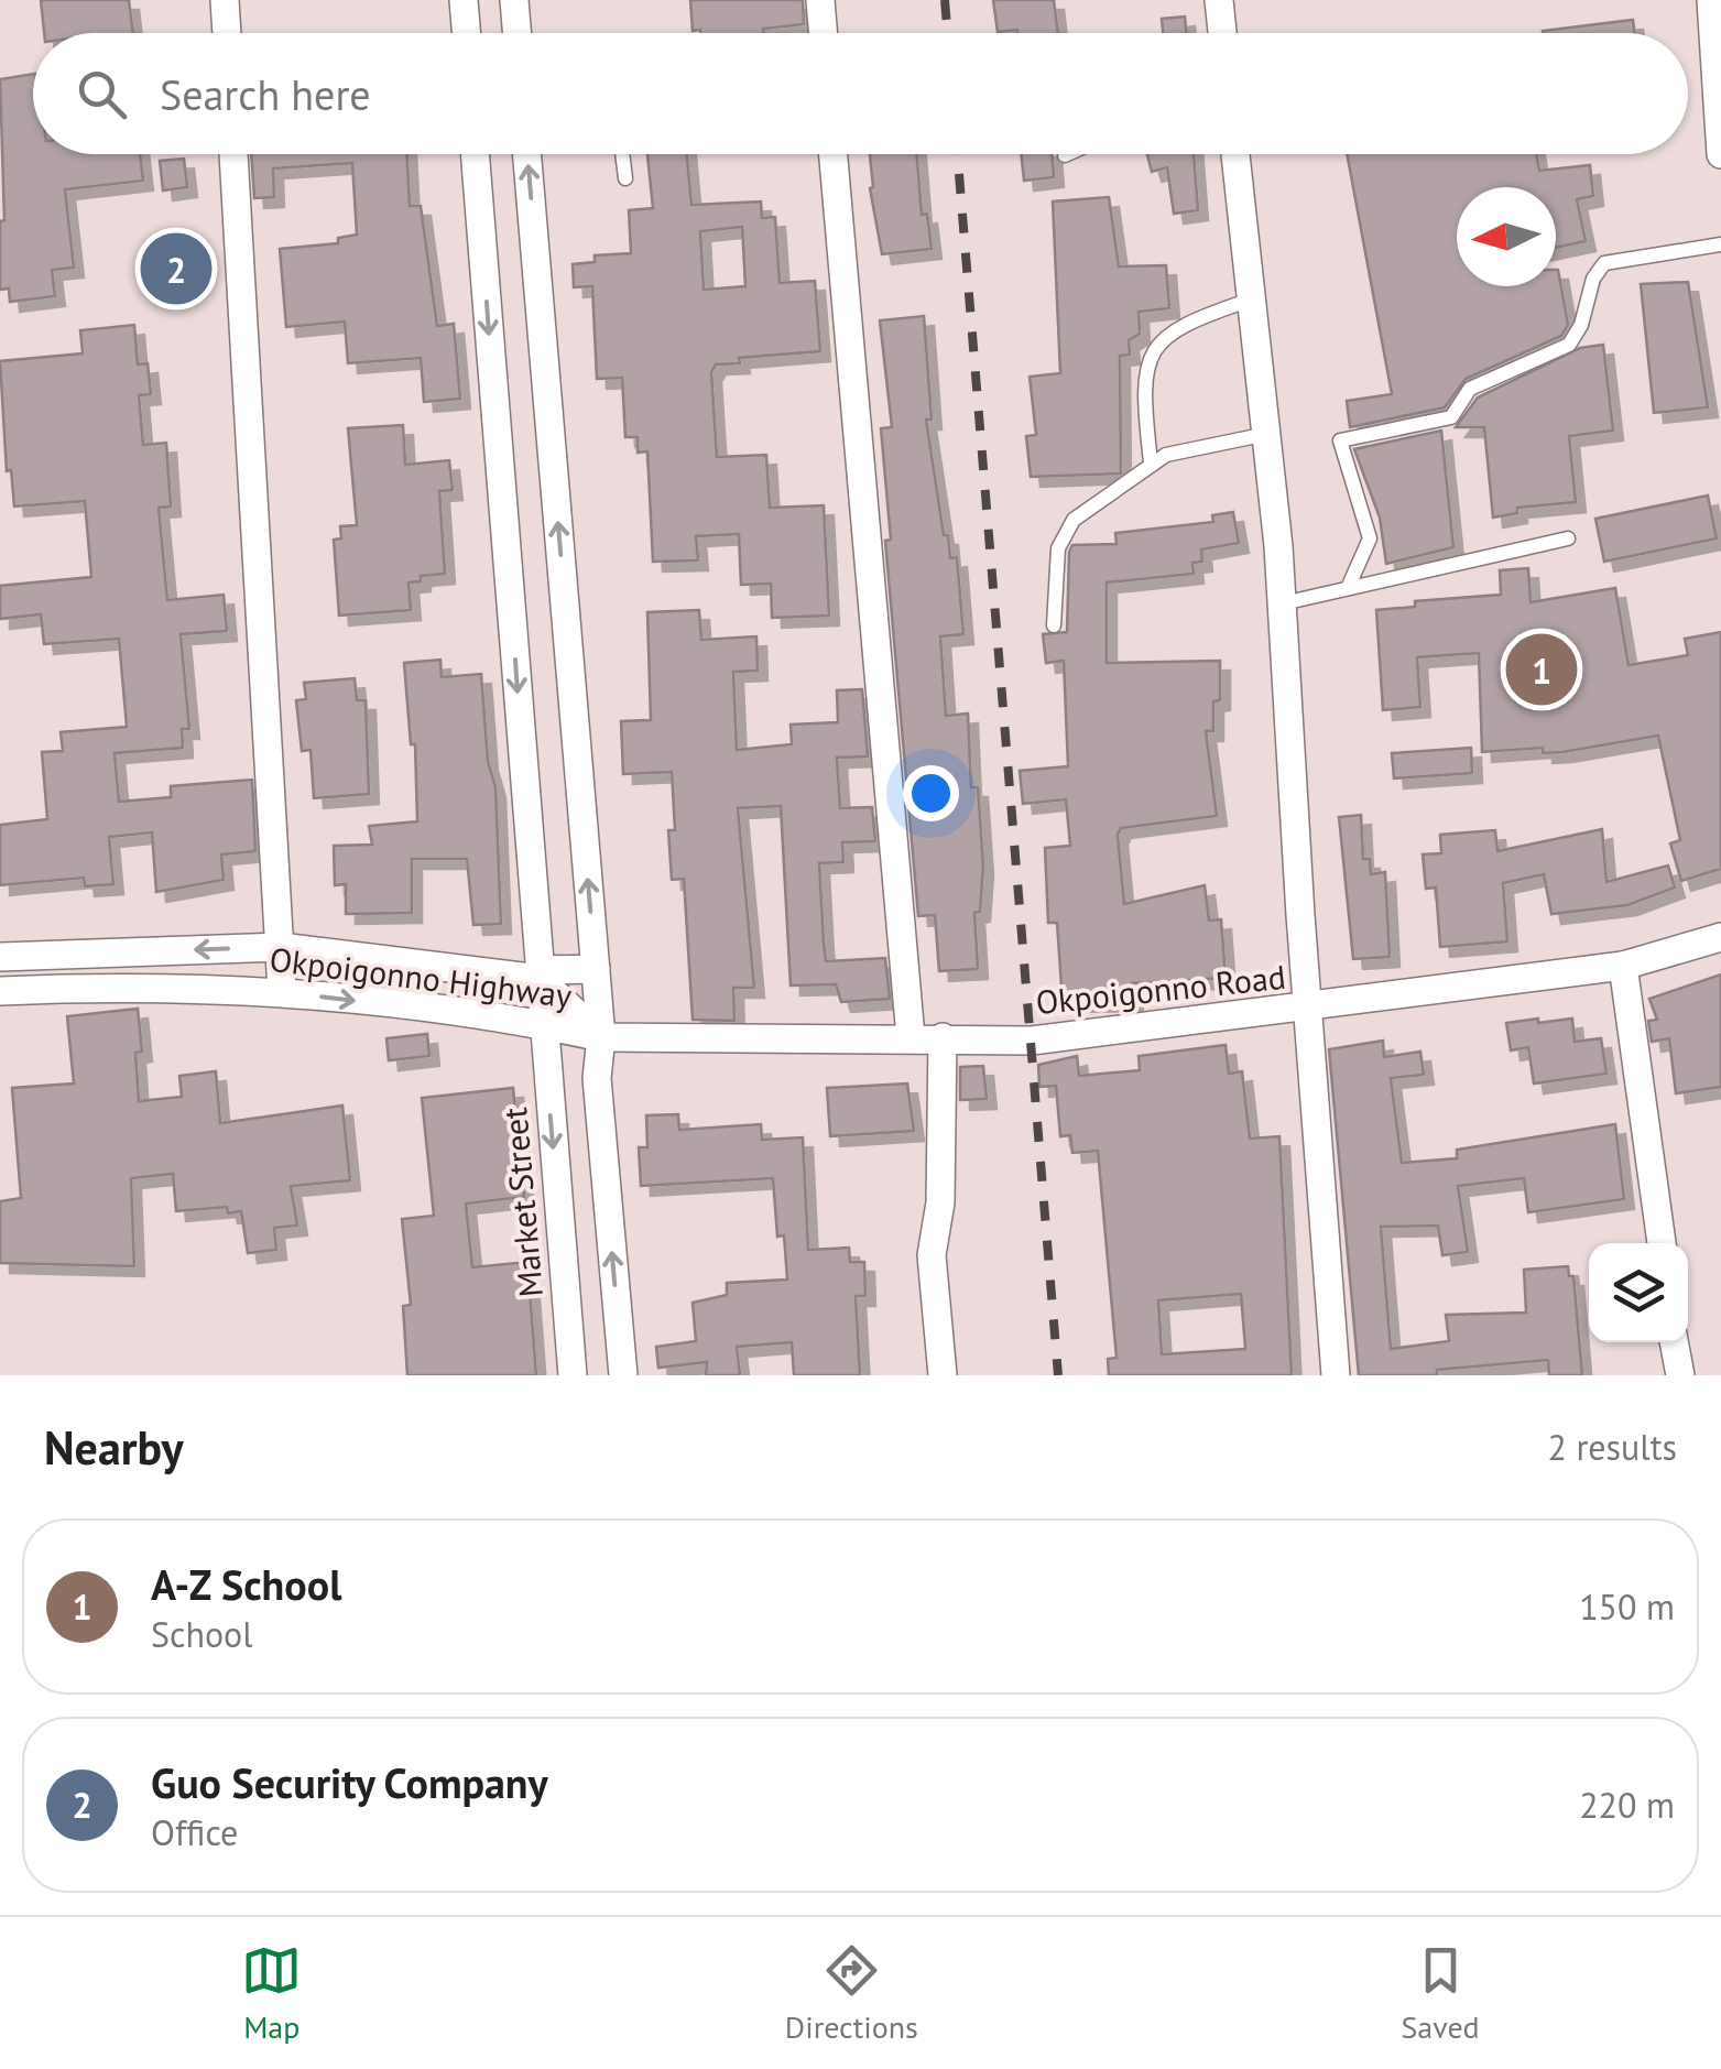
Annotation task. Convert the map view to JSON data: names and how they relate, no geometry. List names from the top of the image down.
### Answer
{
  "streets": {
    "street": ["Okpoigonno Highway", "Okpoigonno Road", "Market Street"]
  },
  "crossings": [
    ["Okpoigonno Highway", "Okpoigonno Road"],
    ["Okpoigonno Highway", "Market Street"]
  ],
  "north": "left",
  "page": {
    "search": "Search here",
    "pins": ["2", "1"],
    "heading": ["Nearby", "2 results"],
    "list": [
      {
        "mark": "1",
        "name": "A-Z School",
        "note": "School",
        "value": "150 m"
      },
      {
        "mark": "2",
        "name": "Guo Security Company",
        "note": "Office",
        "value": "220 m"
      }
    ],
    "nav": ["Map", "Directions", "Saved"]
  }
}
